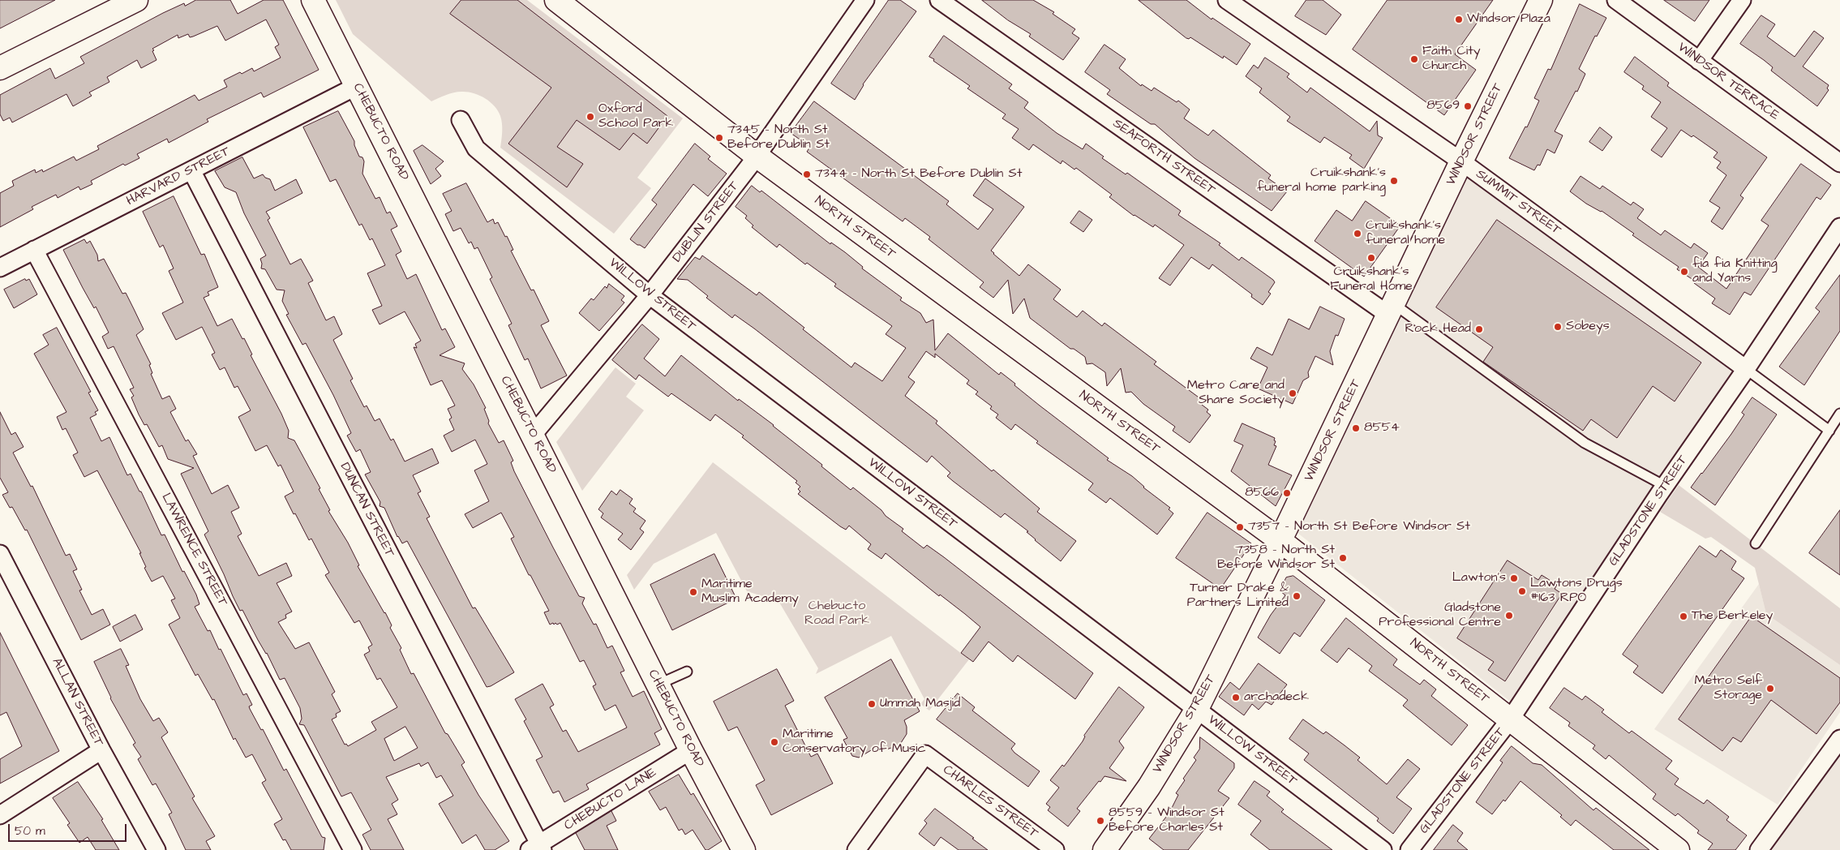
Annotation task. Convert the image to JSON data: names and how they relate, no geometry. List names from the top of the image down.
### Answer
{
  "streets": {
    "street": [
      "WINDSOR TERRACE",
      "CHEBUCTO ROAD",
      "WINDSOR STREET",
      "SEAFORTH STREET",
      "HARVARD STREET",
      "SUMMIT STREET",
      "DUBLIN STREET",
      "NORTH STREET",
      "WILLOW STREET",
      "DUNCAN STREET",
      "GLADSTONE STREET",
      "LAWRENCE STREET",
      "ALLAN STREET",
      "CHEBUCTO LANE",
      "CHARLES STREET"
    ]
  },
  "crossings": [
    ["CHEBUCTO ROAD", "HARVARD STREET"],
    ["CHEBUCTO ROAD", "DUBLIN STREET"],
    ["CHEBUCTO ROAD", "CHEBUCTO LANE"],
    ["WINDSOR STREET", "SEAFORTH STREET"],
    ["WINDSOR STREET", "SUMMIT STREET"],
    ["WINDSOR STREET", "NORTH STREET"],
    ["WINDSOR STREET", "WILLOW STREET"],
    ["HARVARD STREET", "DUNCAN STREET"],
    ["HARVARD STREET", "LAWRENCE STREET"],
    ["SUMMIT STREET", "GLADSTONE STREET"],
    ["DUBLIN STREET", "NORTH STREET"],
    ["DUBLIN STREET", "WILLOW STREET"],
    ["NORTH STREET", "GLADSTONE STREET"],
    ["DUNCAN STREET", "CHEBUCTO LANE"]
  ],
  "parks": ["Chebucto Road Park"],
  "places": [
    "Windsor Plaza",
    "Faith City Church",
    "8569",
    "Oxford School Park",
    "7345 - North St Before Dublin St",
    "7344 - North St Before Dublin St",
    "Cruikshank's funeral home parking",
    "Cruikshank's funeral home",
    "Cruikshank's Funeral Home",
    "fia fia Knitting and Yarns",
    "Sobeys",
    "Rock Head",
    "Metro Care and Share Society",
    "8554",
    "8566",
    "7357 - North St Before Windsor St",
    "7358 - North St Before Windsor St",
    "Lawton's",
    "Lawtons Drugs #163 RPO",
    "Maritime Muslim Academy",
    "Turner Drake & Partners Limited",
    "Gladstone Professional Centre",
    "The Berkeley",
    "Metro Self Storage",
    "archadeck",
    "Ummah Masjid",
    "Maritime Conservatory of Music",
    "8559 - Windsor St Before Charles St"
  ],
  "scale_bar": "50 m"
}
